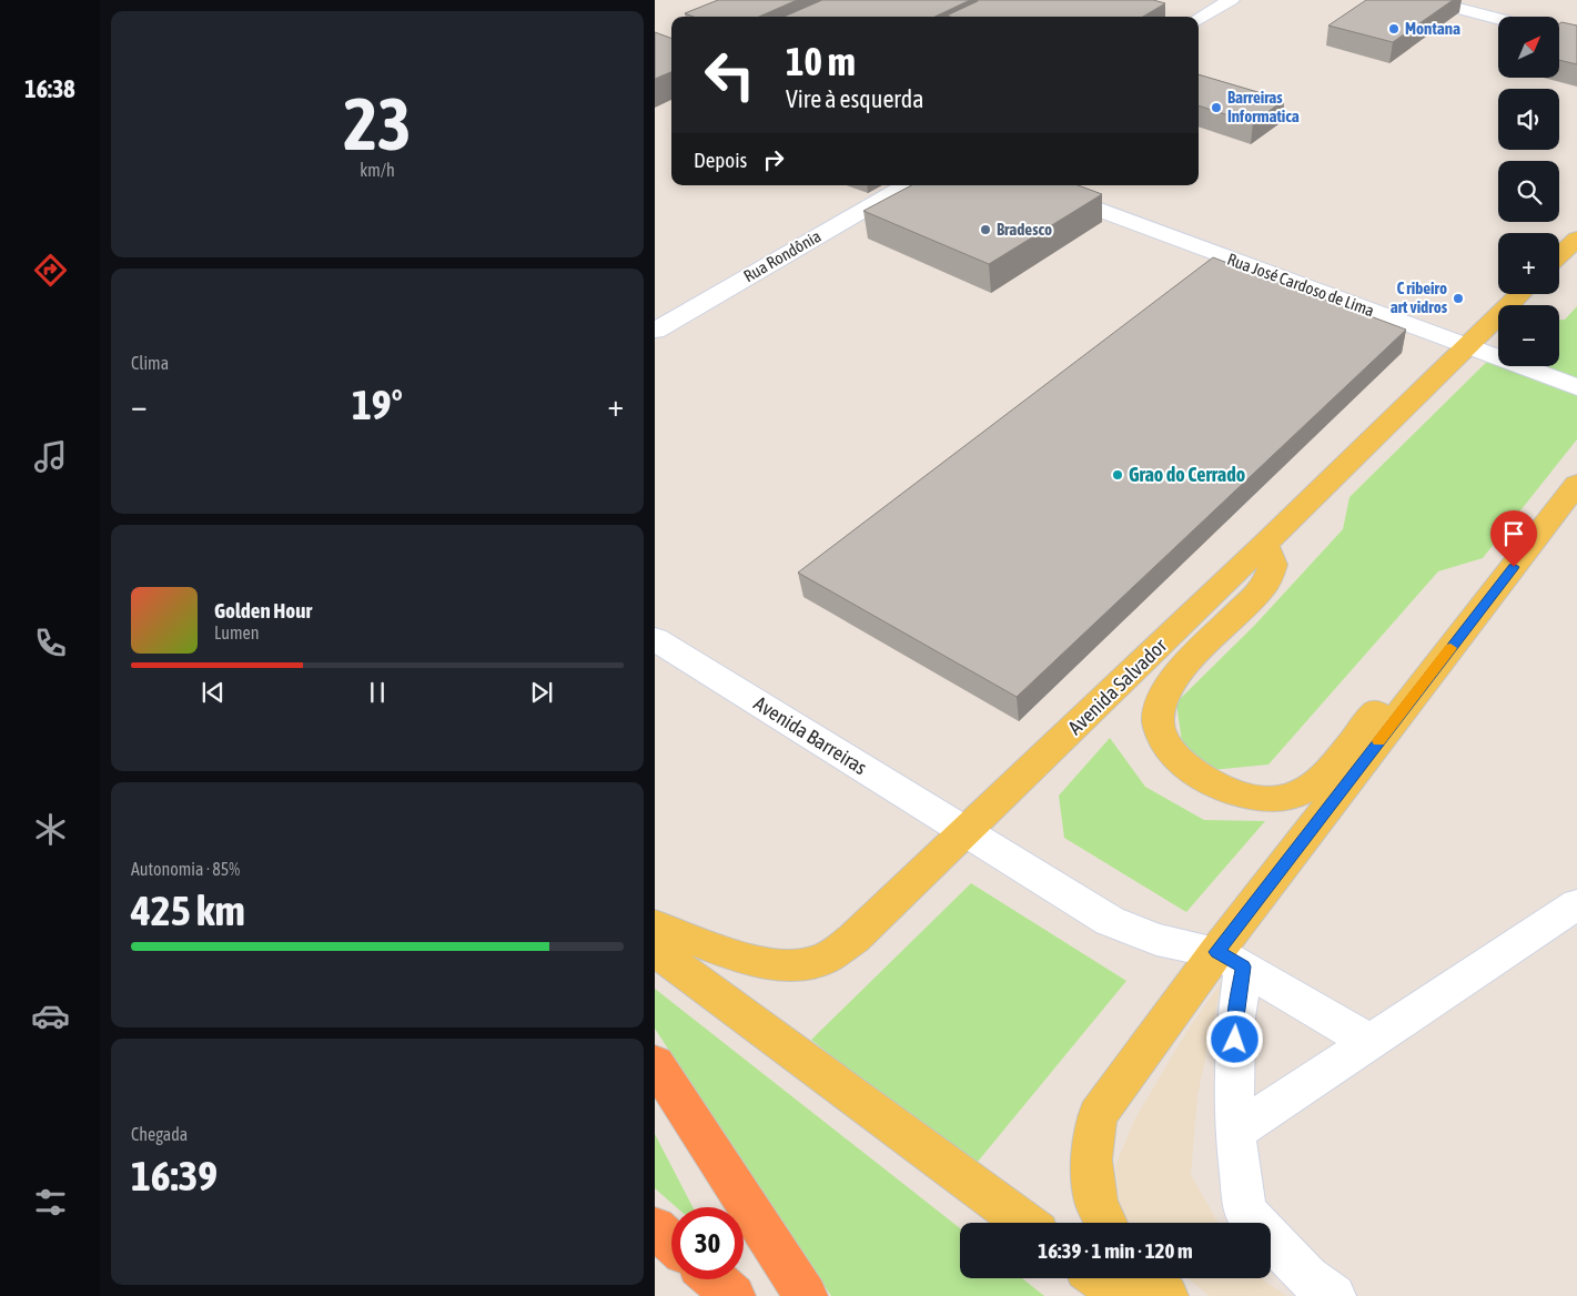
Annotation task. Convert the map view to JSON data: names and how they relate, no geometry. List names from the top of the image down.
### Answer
{
  "streets": {
    "main road": ["Avenida Salvador"],
    "street": ["Rua Rondônia", "Rua José Cardoso de Lima", "Avenida Barreiras"]
  },
  "crossings": [
    ["Rua José Cardoso de Lima", "Avenida Salvador"],
    ["Avenida Salvador", "Avenida Barreiras"]
  ],
  "places": [
    "Montana",
    "Barreiras Informatica",
    "Bradesco",
    "C ribeiro art vidros",
    "Grao do Cerrado"
  ],
  "north": "top right",
  "page": {
    "tabs": "16:38",
    "tile": [
      ["23", "km/h"],
      "Clima",
      ["Autonomia · 85%", "425 km"],
      ["Chegada", "16:39"]
    ],
    "map_buttons": ["+", "−"],
    "turn": ["10 m", "Vire à esquerda"],
    "then": "Depois",
    "heat": ["−", "19°", "+"],
    "song": ["Golden Hour", "Lumen"],
    "limit": "30",
    "trip": "16:39 · 1 min · 120 m"
  }
}
